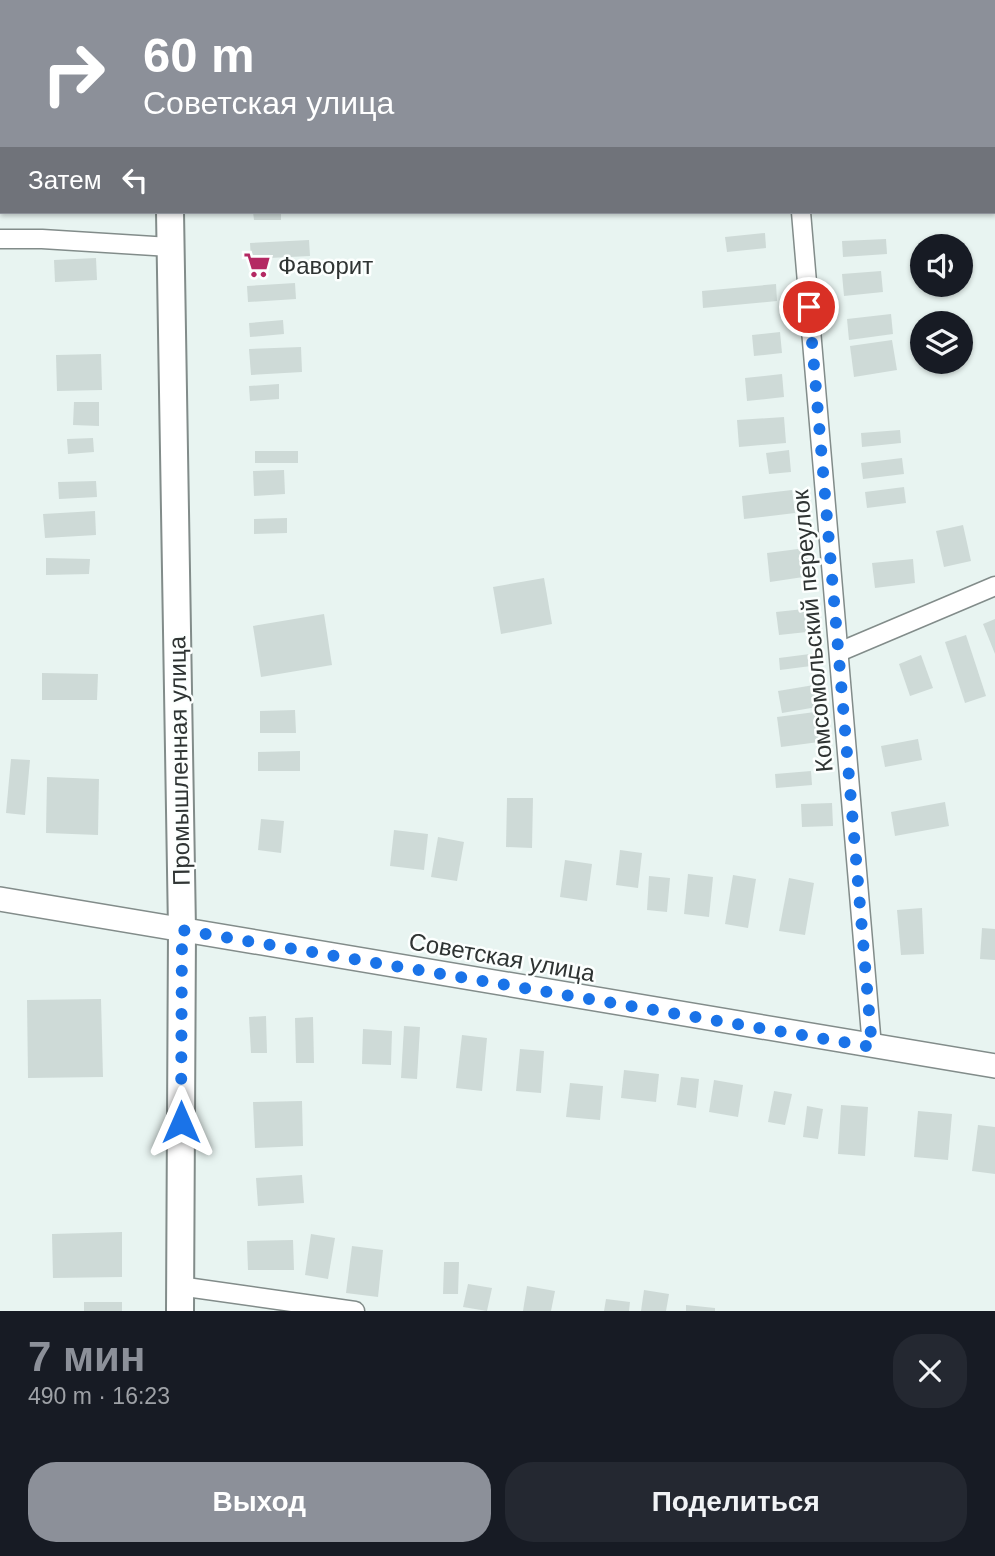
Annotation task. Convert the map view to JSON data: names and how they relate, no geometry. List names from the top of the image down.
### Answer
{
  "streets": {
    "main road": ["Промышленная улица"],
    "street": ["Комсомольский переулок", "Советская улица"]
  },
  "crossings": [
    ["Комсомольский переулок", "Советская улица"],
    ["Промышленная улица", "Советская улица"]
  ],
  "places": {
    "supermarket": ["Фаворит"]
  },
  "page": {
    "turn": ["60 m", "Советская улица"],
    "then": "Затем",
    "heading": ["7 мин", "490 m · 16:23"],
    "buttons": ["Выход", "Поделиться"]
  }
}
